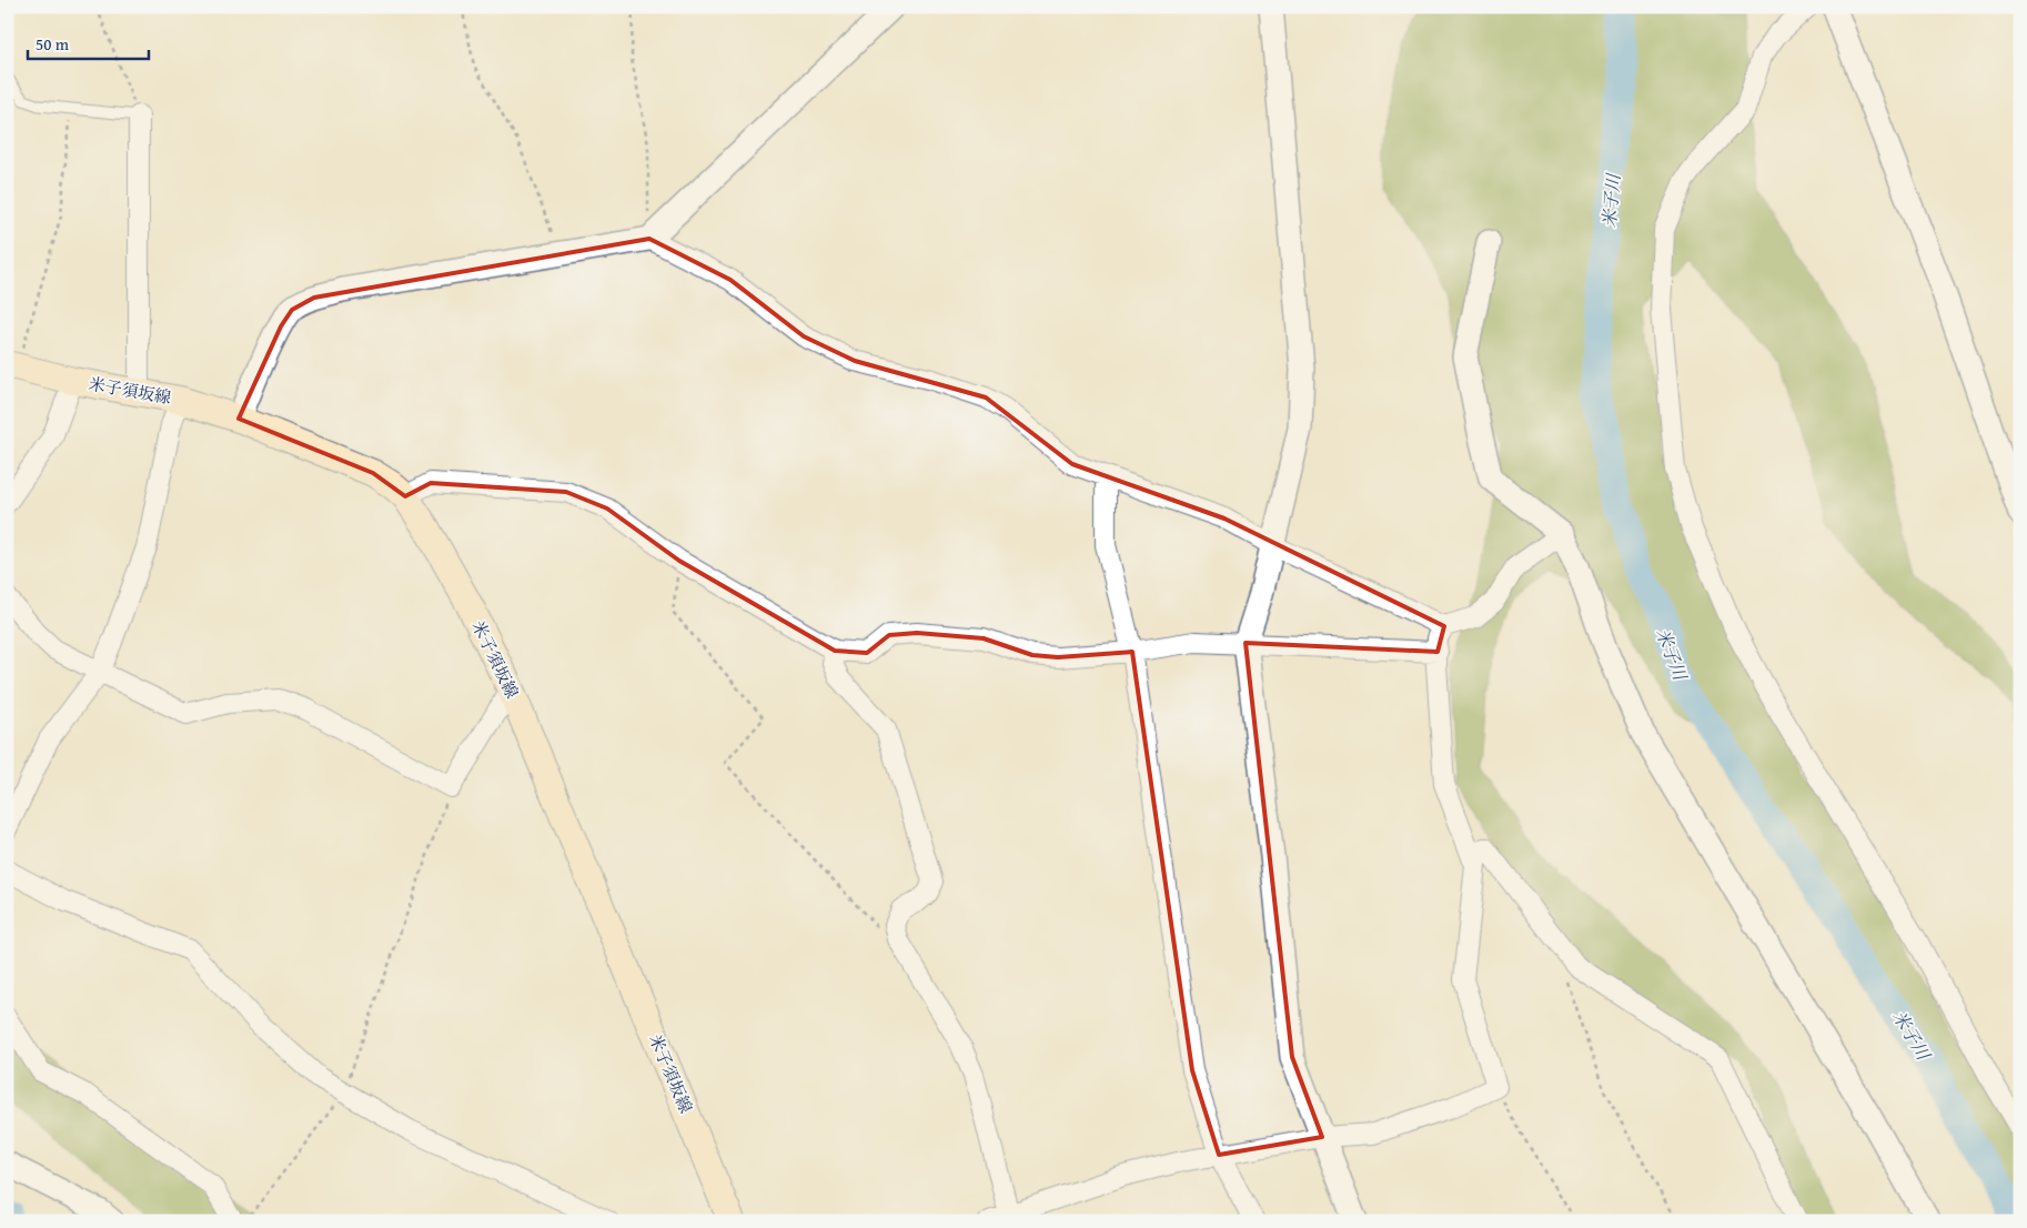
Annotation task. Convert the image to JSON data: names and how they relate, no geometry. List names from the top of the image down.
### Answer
{
  "streets": {
    "main road": ["米子須坂線"]
  },
  "water": ["米子川"],
  "scale_bar": "50 m"
}
